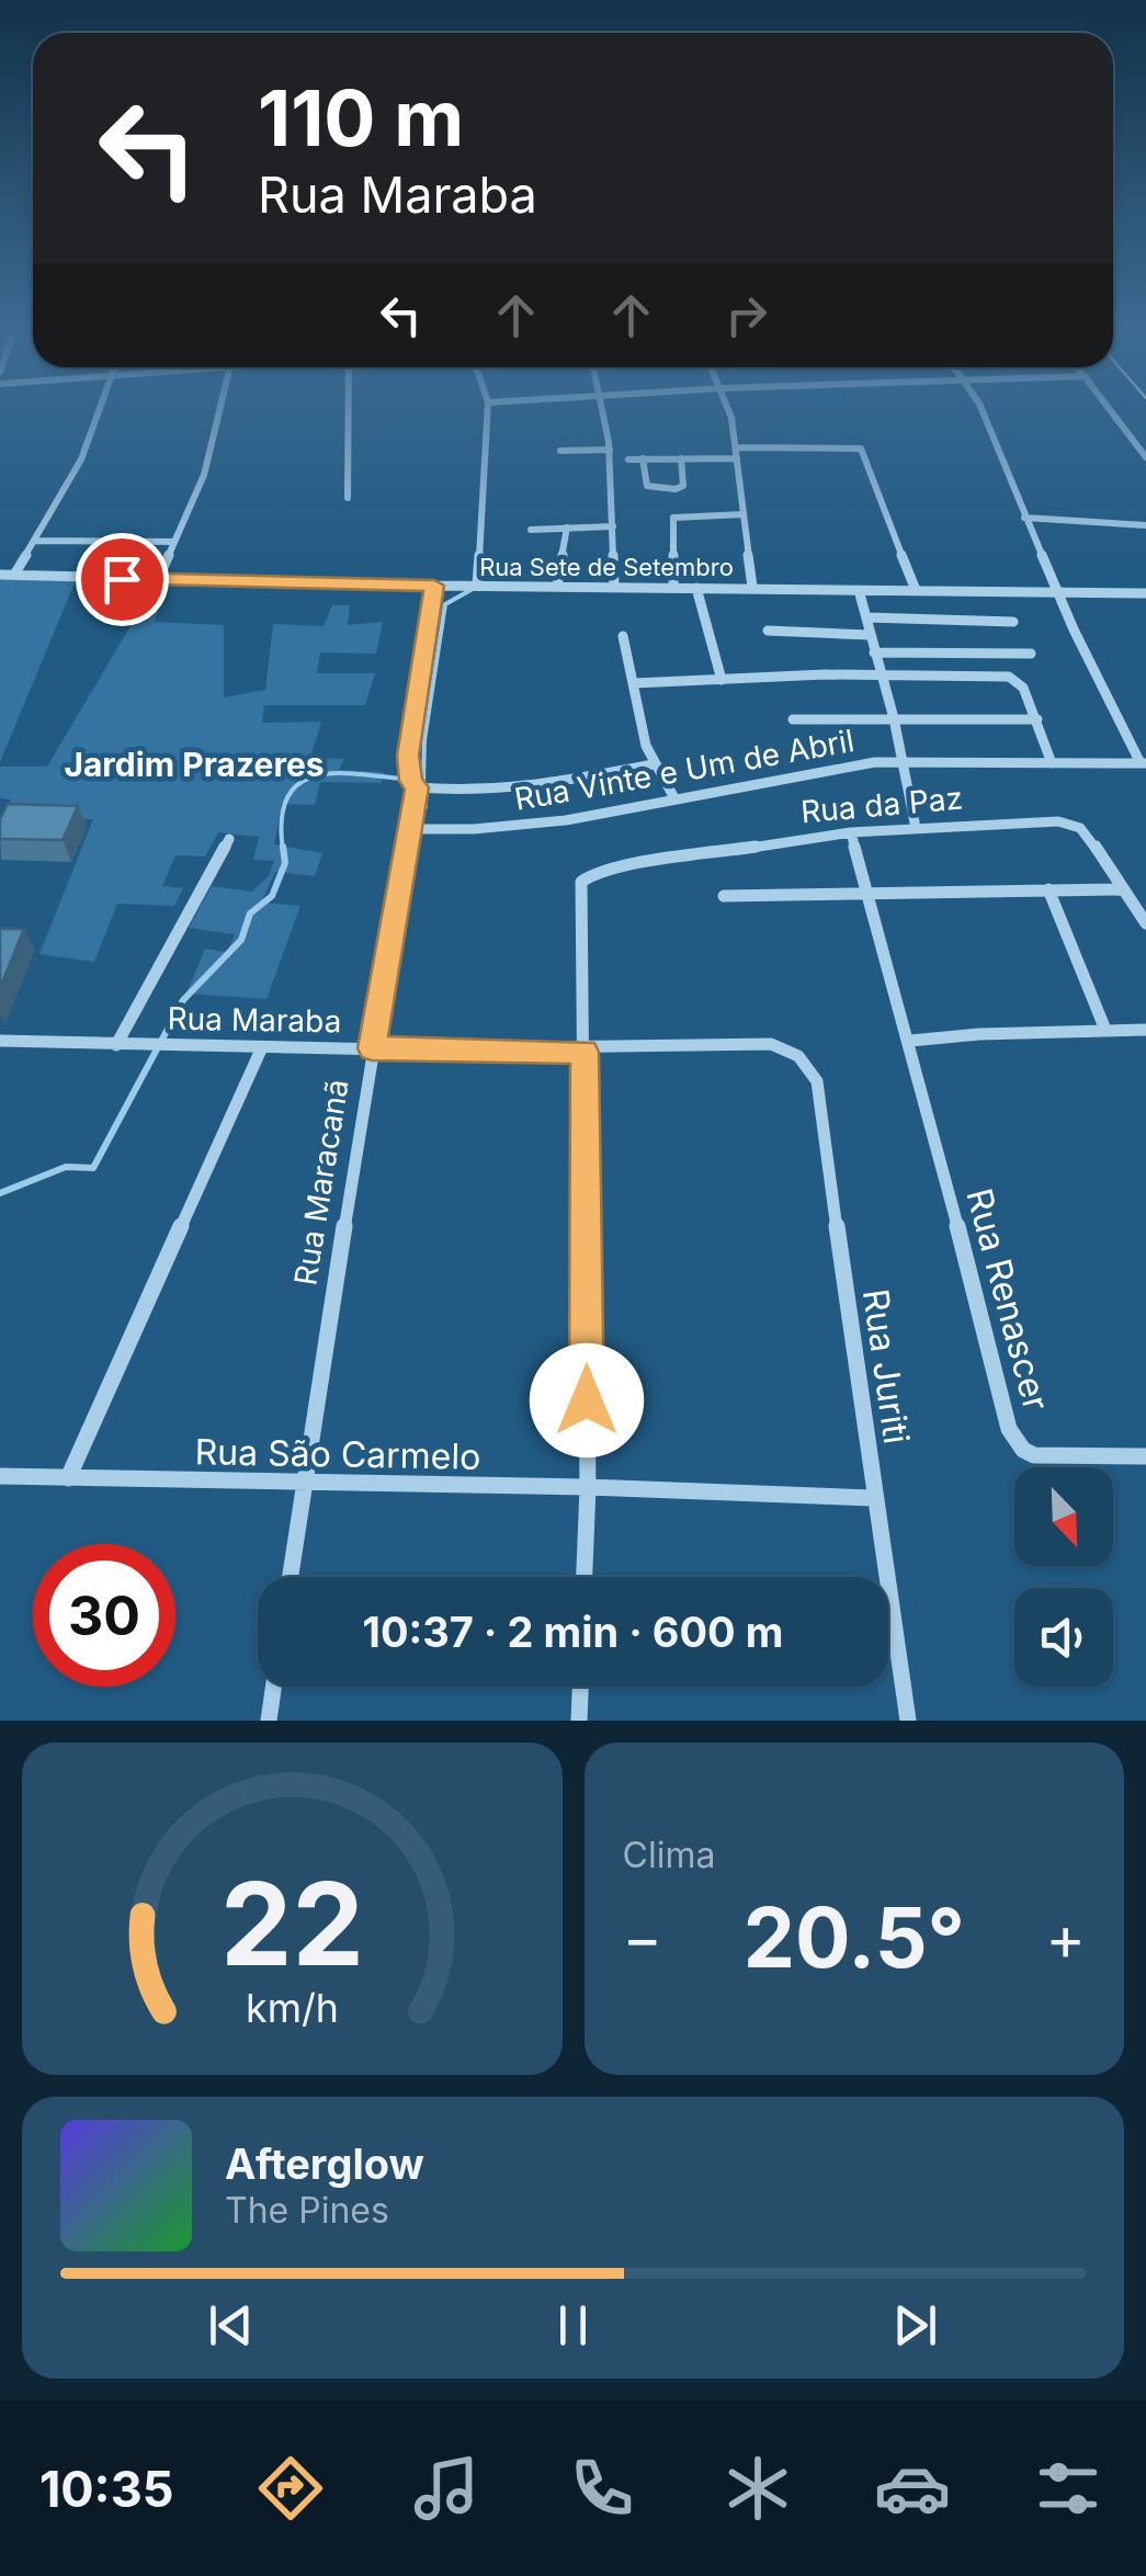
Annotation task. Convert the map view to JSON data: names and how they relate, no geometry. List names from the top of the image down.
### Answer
{
  "streets": {
    "street": [
      "Rua Sete de Setembro",
      "Rua Vinte e Um de Abril",
      "Rua da Paz",
      "Rua Maraba",
      "Rua Maracanã",
      "Rua Renascer",
      "Rua Juriti",
      "Rua São Carmelo"
    ]
  },
  "crossings": [
    ["Rua Sete de Setembro", "Rua Maracanã"],
    ["Rua Vinte e Um de Abril", "Rua Maracanã"],
    ["Rua da Paz", "Rua Maraba"],
    ["Rua da Paz", "Rua Renascer"],
    ["Rua Maraba", "Rua Maracanã"],
    ["Rua Maraba", "Rua Juriti"],
    ["Rua Maracanã", "Rua São Carmelo"],
    ["Rua Juriti", "Rua São Carmelo"]
  ],
  "districts": ["Jardim Prazeres"],
  "north": "bottom right",
  "page": {
    "turn": ["110 m", "Rua Maraba"],
    "limit": "30",
    "trip": "10:37 · 2 min · 600 m",
    "tile": "Clima",
    "heat": ["−", "20.5°", "+"],
    "song": ["Afterglow", "The Pines"],
    "tabs": "10:35",
    "gauge": ["22", "km/h"]
  }
}
